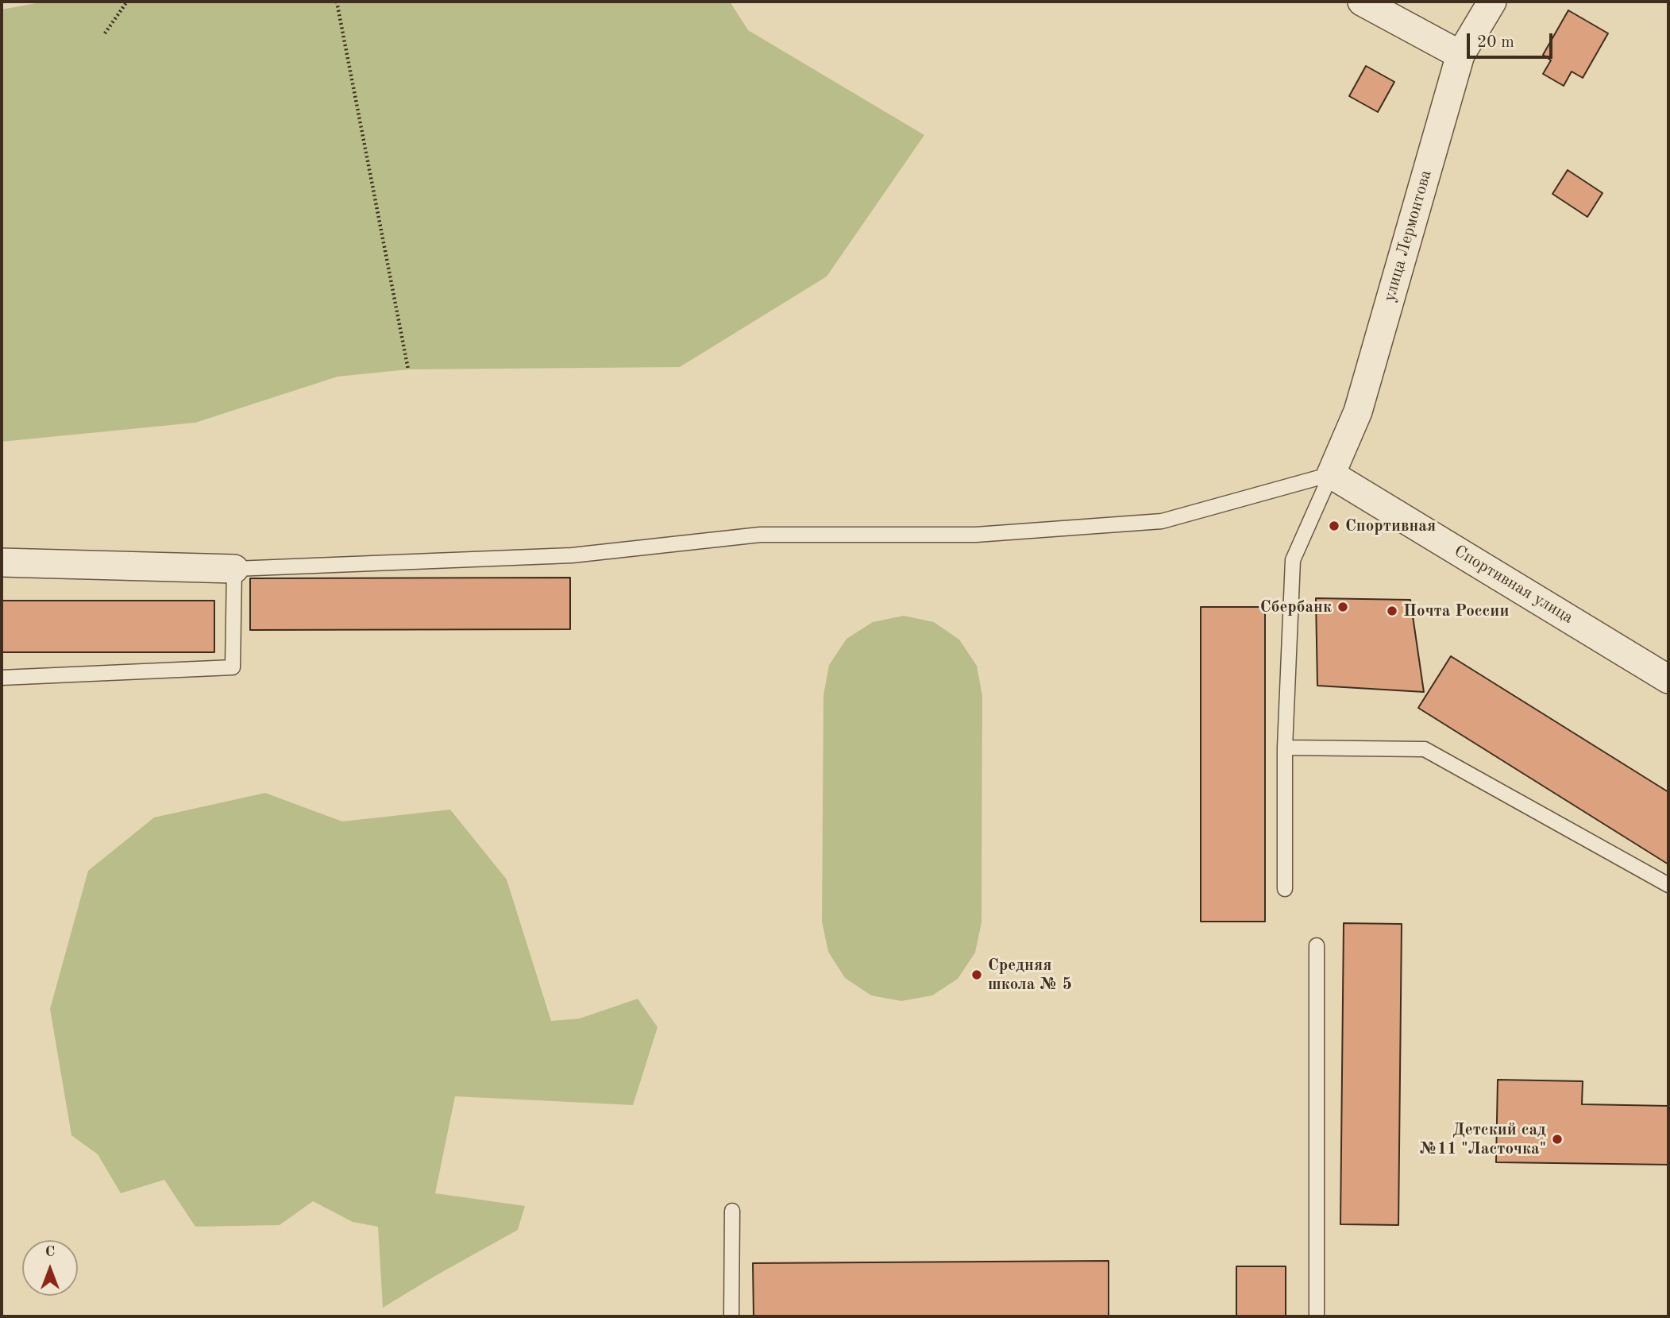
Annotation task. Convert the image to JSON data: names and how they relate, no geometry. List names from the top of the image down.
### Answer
{
  "streets": {
    "street": ["улица Лермонтова", "Спортивная улица"]
  },
  "crossings": [
    ["улица Лермонтова", "Спортивная улица"]
  ],
  "places": [
    "Спортивная",
    "Сбербанк",
    "Почта России",
    "Средняя школа № 5",
    "Детский сад №11 \"Ласточка\""
  ],
  "scale_bar": "20 m",
  "north": "top"
}
